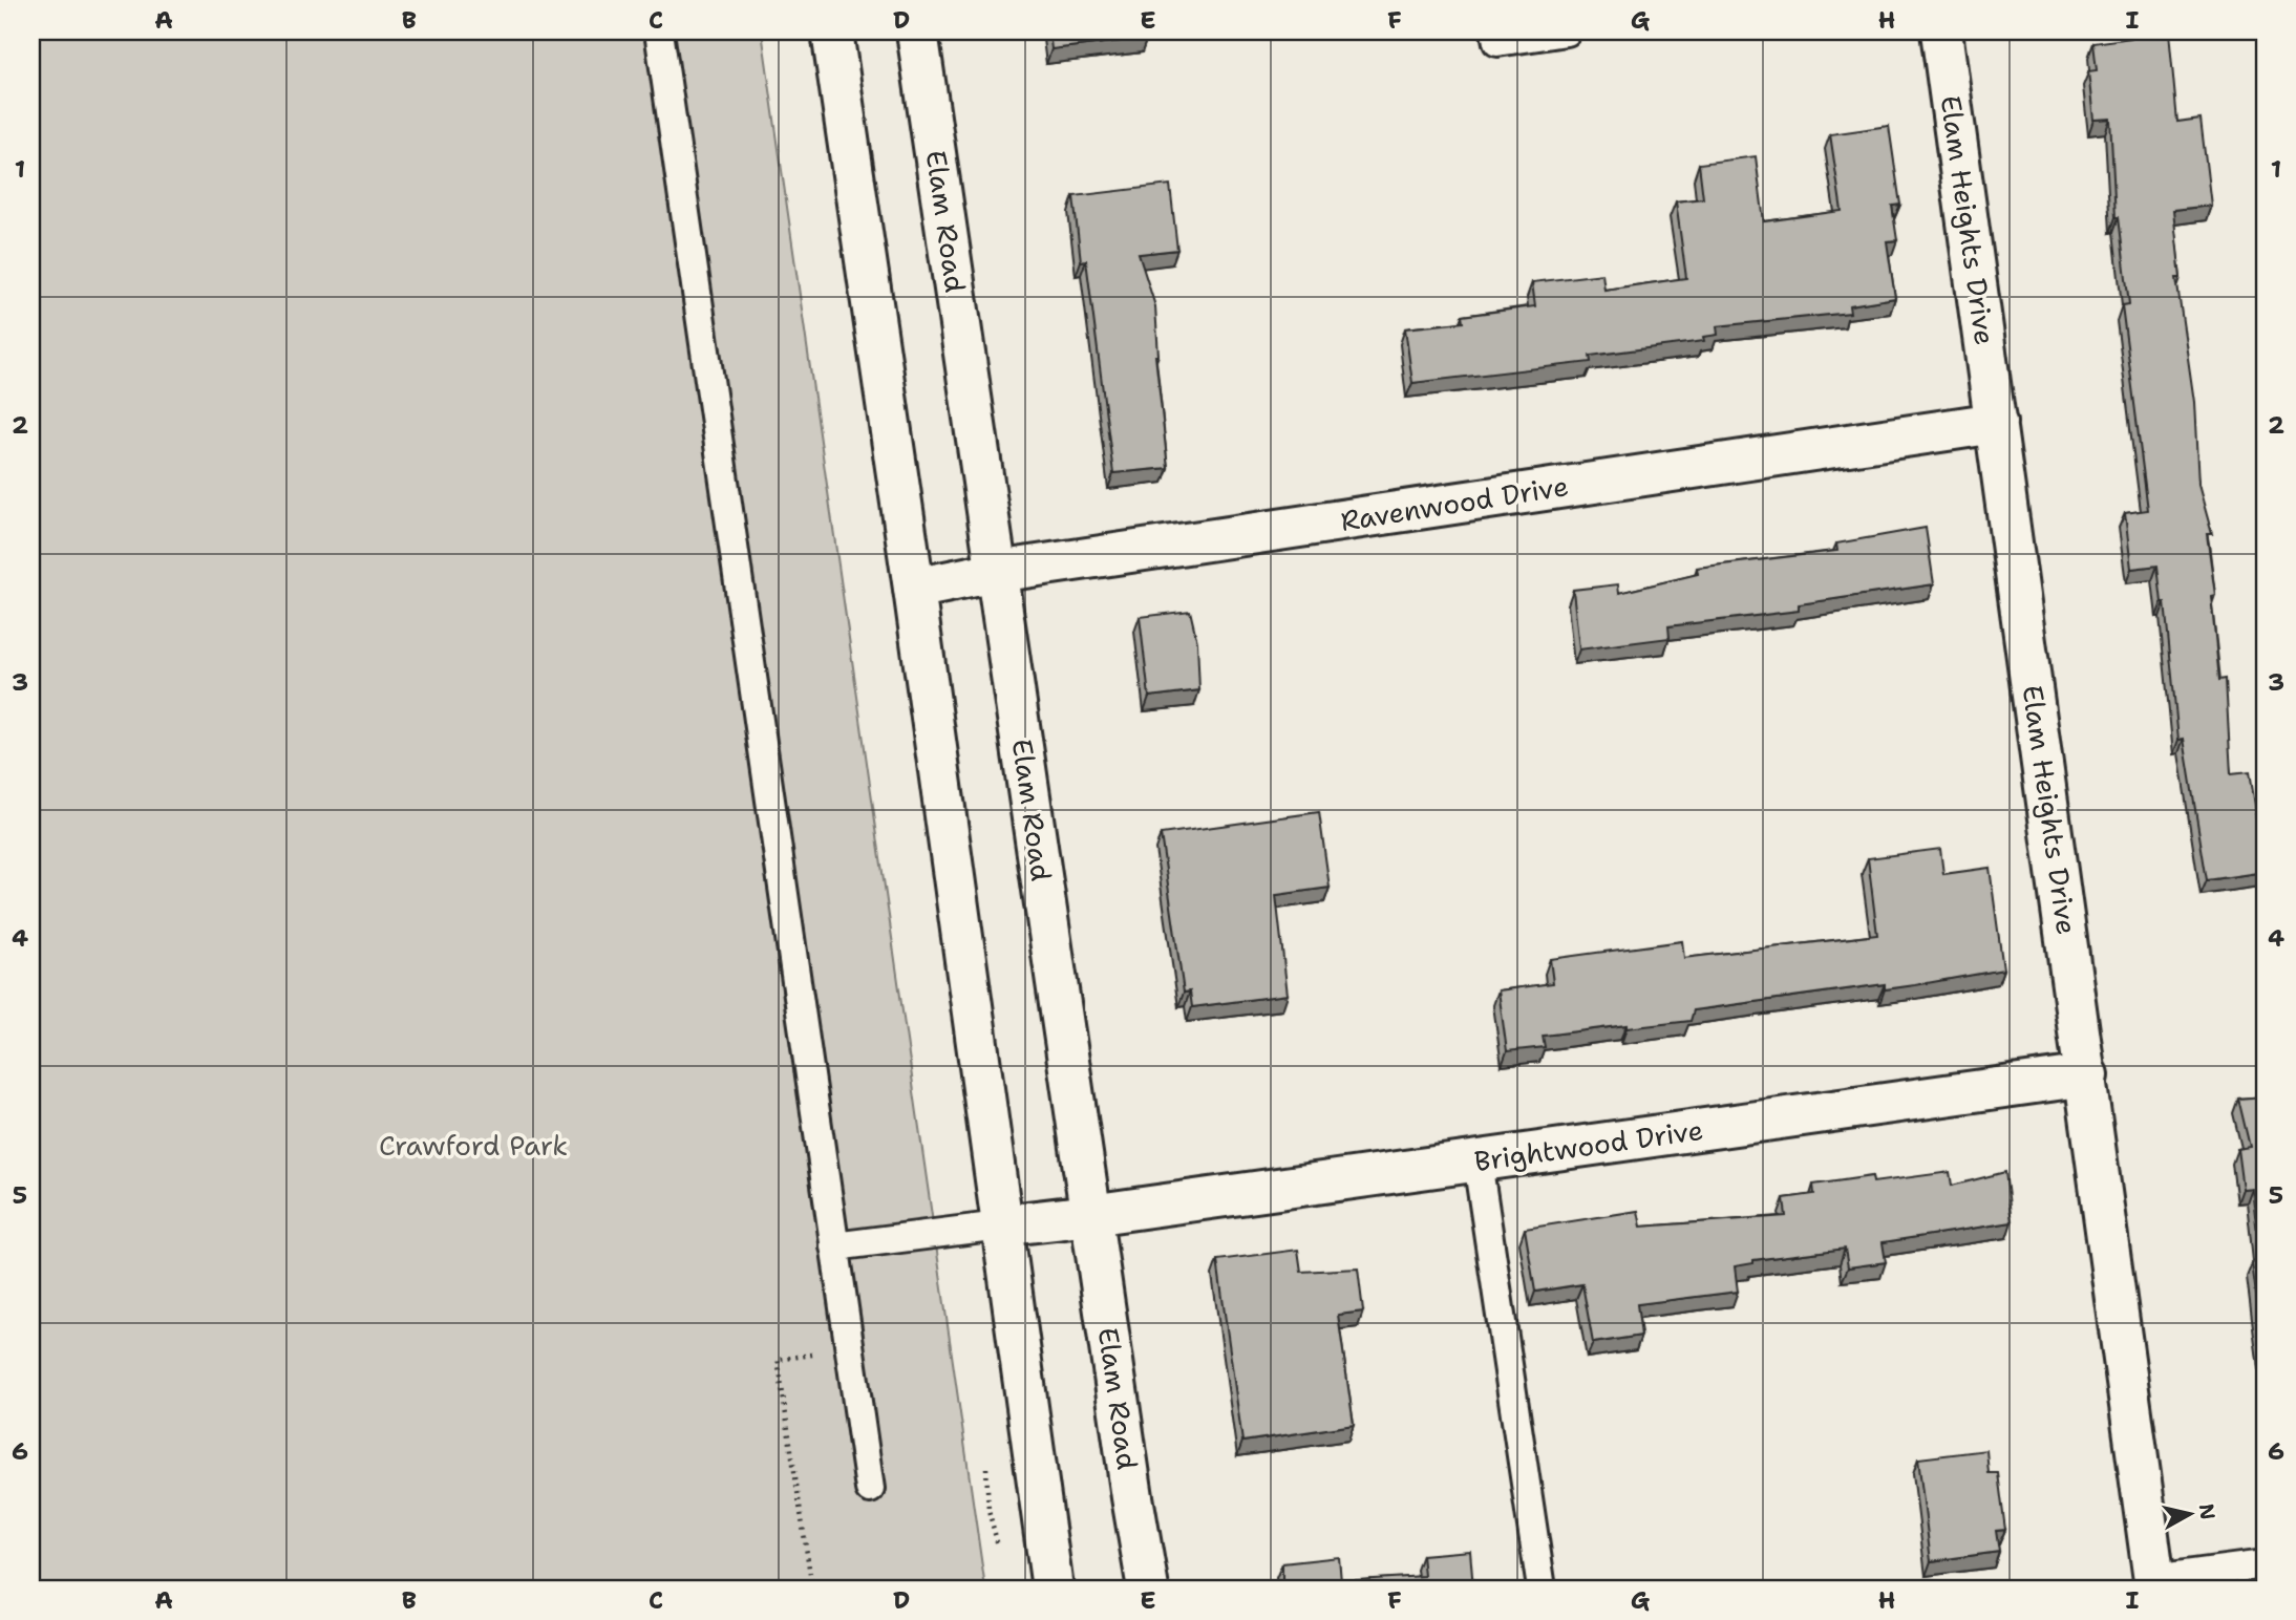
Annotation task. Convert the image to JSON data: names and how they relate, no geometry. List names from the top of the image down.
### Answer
{
  "streets": {
    "street": [
      "Elam Heights Drive",
      "Elam Road",
      "Ravenwood Drive",
      "Brightwood Drive"
    ]
  },
  "crossings": [
    ["Elam Heights Drive", "Ravenwood Drive"],
    ["Elam Heights Drive", "Brightwood Drive"],
    ["Elam Road", "Ravenwood Drive"],
    ["Elam Road", "Brightwood Drive"]
  ],
  "parks": ["Crawford Park"],
  "north": "right",
  "grid": {
    "columns": [
      "A",
      "B",
      "C",
      "D",
      "E",
      "F",
      "G",
      "H",
      "I"
    ],
    "rows": [
      "1",
      "2",
      "3",
      "4",
      "5",
      "6"
    ]
  }
}
